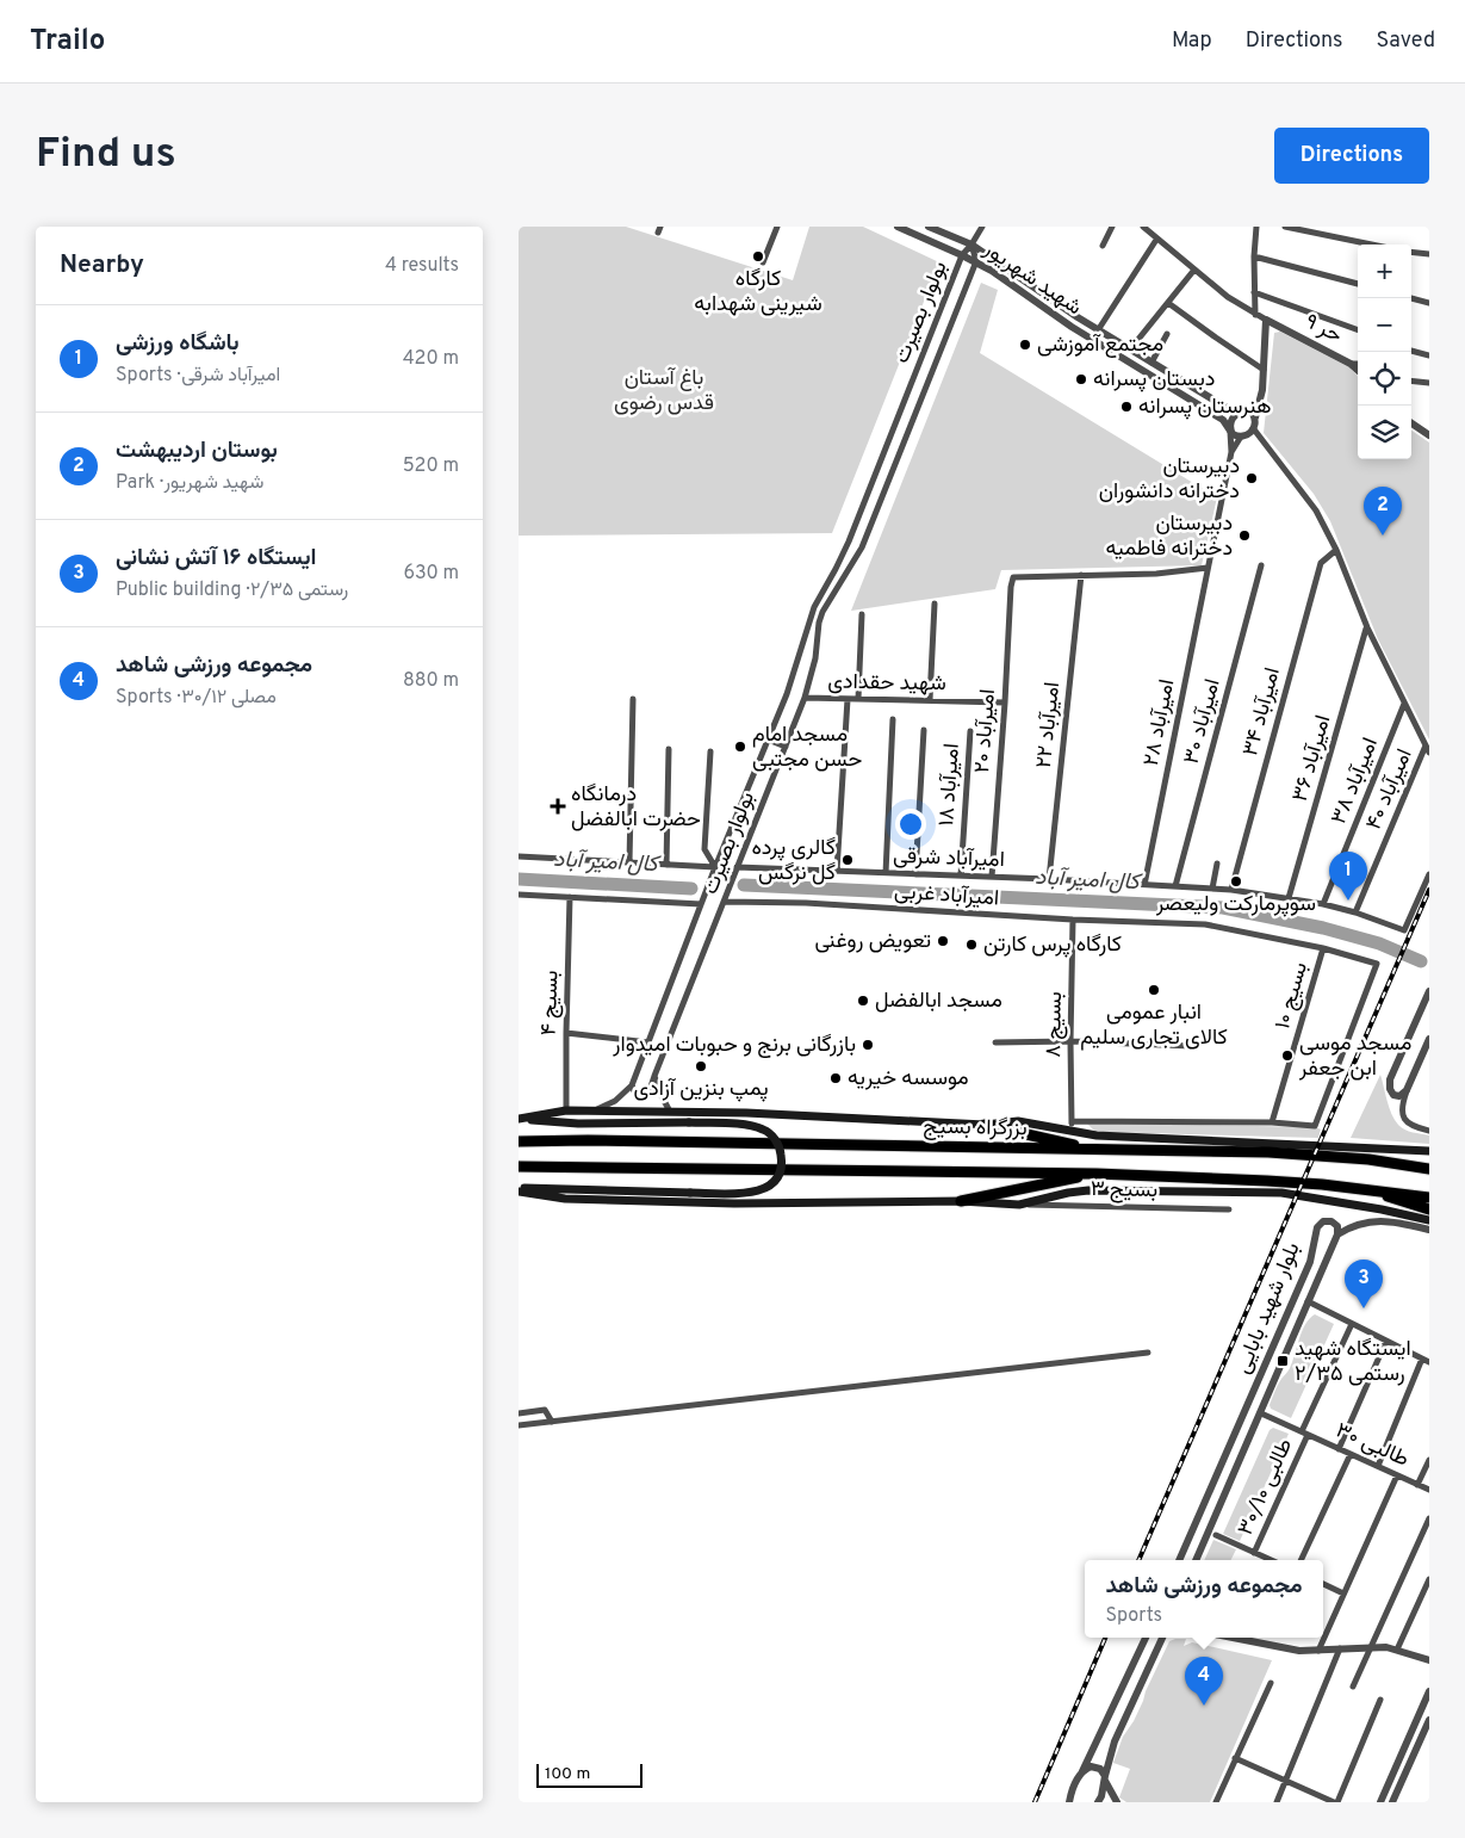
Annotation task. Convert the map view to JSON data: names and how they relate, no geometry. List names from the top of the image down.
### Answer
{
  "streets": {
    "highway": ["بزرگراه بسیج"],
    "street": [
      "شهید شهریور",
      "بولوار بصیرت",
      "حر ۹",
      "شهید حقدادی",
      "امیرآباد ۳۴",
      "امیرآباد ۳۰",
      "امیرآباد ۲۸",
      "امیرآباد ۲۲",
      "امیرآباد ۲۰",
      "امیرآباد ۳۶",
      "امیرآباد ۳۸",
      "امیرآباد ۱۸",
      "امیرآباد ۴۰",
      "امیرآباد شرقی",
      "امیرآباد غربی",
      "بسیج ۱۰",
      "بسیج ۴",
      "بسیج ۸",
      "بسیج ۳",
      "بلوار شهید بابایی",
      "طالبی ۳۰",
      "طالبی ۳۰/۱۰"
    ]
  },
  "crossings": [
    ["شهید شهریور", "بولوار بصیرت"],
    ["بولوار بصیرت", "شهید حقدادی"],
    ["بولوار بصیرت", "امیرآباد شرقی"],
    ["بولوار بصیرت", "امیرآباد غربی"],
    ["شهید حقدادی", "امیرآباد ۲۰"],
    ["امیرآباد ۳۴", "امیرآباد شرقی"],
    ["امیرآباد ۳۰", "امیرآباد شرقی"],
    ["امیرآباد ۲۸", "امیرآباد شرقی"],
    ["امیرآباد ۲۲", "امیرآباد ۲۰"],
    ["امیرآباد ۲۲", "امیرآباد شرقی"],
    ["امیرآباد ۲۰", "امیرآباد شرقی"],
    ["امیرآباد ۳۶", "امیرآباد شرقی"],
    ["امیرآباد ۳۸", "امیرآباد شرقی"],
    ["امیرآباد ۱۸", "امیرآباد شرقی"],
    ["امیرآباد ۴۰", "امیرآباد شرقی"],
    ["امیرآباد غربی", "بسیج ۱۰"],
    ["امیرآباد غربی", "بسیج ۸"],
    ["بلوار شهید بابایی", "طالبی ۳۰"],
    ["طالبی ۳۰", "طالبی ۳۰/۱۰"]
  ],
  "water": ["کال امیر آباد"],
  "parks": ["باغ آستان قدس رضوی"],
  "places": {
    "other": [
      "کارگاه شیرینی شهدابه",
      "مجتمع آموزشی",
      "دبستان پسرانه",
      "هنرستان پسرانه",
      "دبیرستان دخترانه دانشوران",
      "دبیرستان دخترانه فاطمیه",
      "مسجد امام حسن مجتبی",
      "گالری پرده گل نرگس",
      "سوپرمارکت ولیعصر",
      "تعویض روغنی",
      "کارگاه پرس کارتن",
      "انبار عمومی کالای تجاری سلیم",
      "مسجد ابالفضل",
      "بازرگانی برنج و حبوبات امیدوار",
      "مسجد موسی ابن جعفر",
      "پمپ بنزین آزادی",
      "موسسه خیریه"
    ],
    "health": ["درمانگاه حضرت ابالفضل"],
    "transit": ["ایستگاه شهید رستمی ۲/۳۵"]
  },
  "scale_bar": "100 m",
  "page": {
    "header": "Trailo",
    "nav": ["Map", "Directions", "Saved"],
    "buttons": "Directions",
    "title": "Find us",
    "heading": ["Nearby", "4 results"],
    "map_buttons": ["+", "−"],
    "list": [
      {
        "mark": "1",
        "name": "باشگاه ورزشی",
        "note": "Sports · امیرآباد شرقی",
        "value": "420 m"
      },
      {
        "mark": "2",
        "name": "بوستان اردیبهشت",
        "note": "Park · شهید شهریور",
        "value": "520 m"
      },
      {
        "mark": "3",
        "name": "ایستگاه ۱۶ آتش نشانی",
        "note": "Public building · رستمی ۲/۳۵",
        "value": "630 m"
      },
      {
        "mark": "4",
        "name": "مجموعه ورزشی شاهد",
        "note": "Sports · مصلی ۳۰/۱۲",
        "value": "880 m"
      }
    ],
    "pins": [
      "2",
      "1",
      "3",
      "4"
    ],
    "popup": ["مجموعه ورزشی شاهد", "Sports"],
    "scale": "100 m"
  }
}
